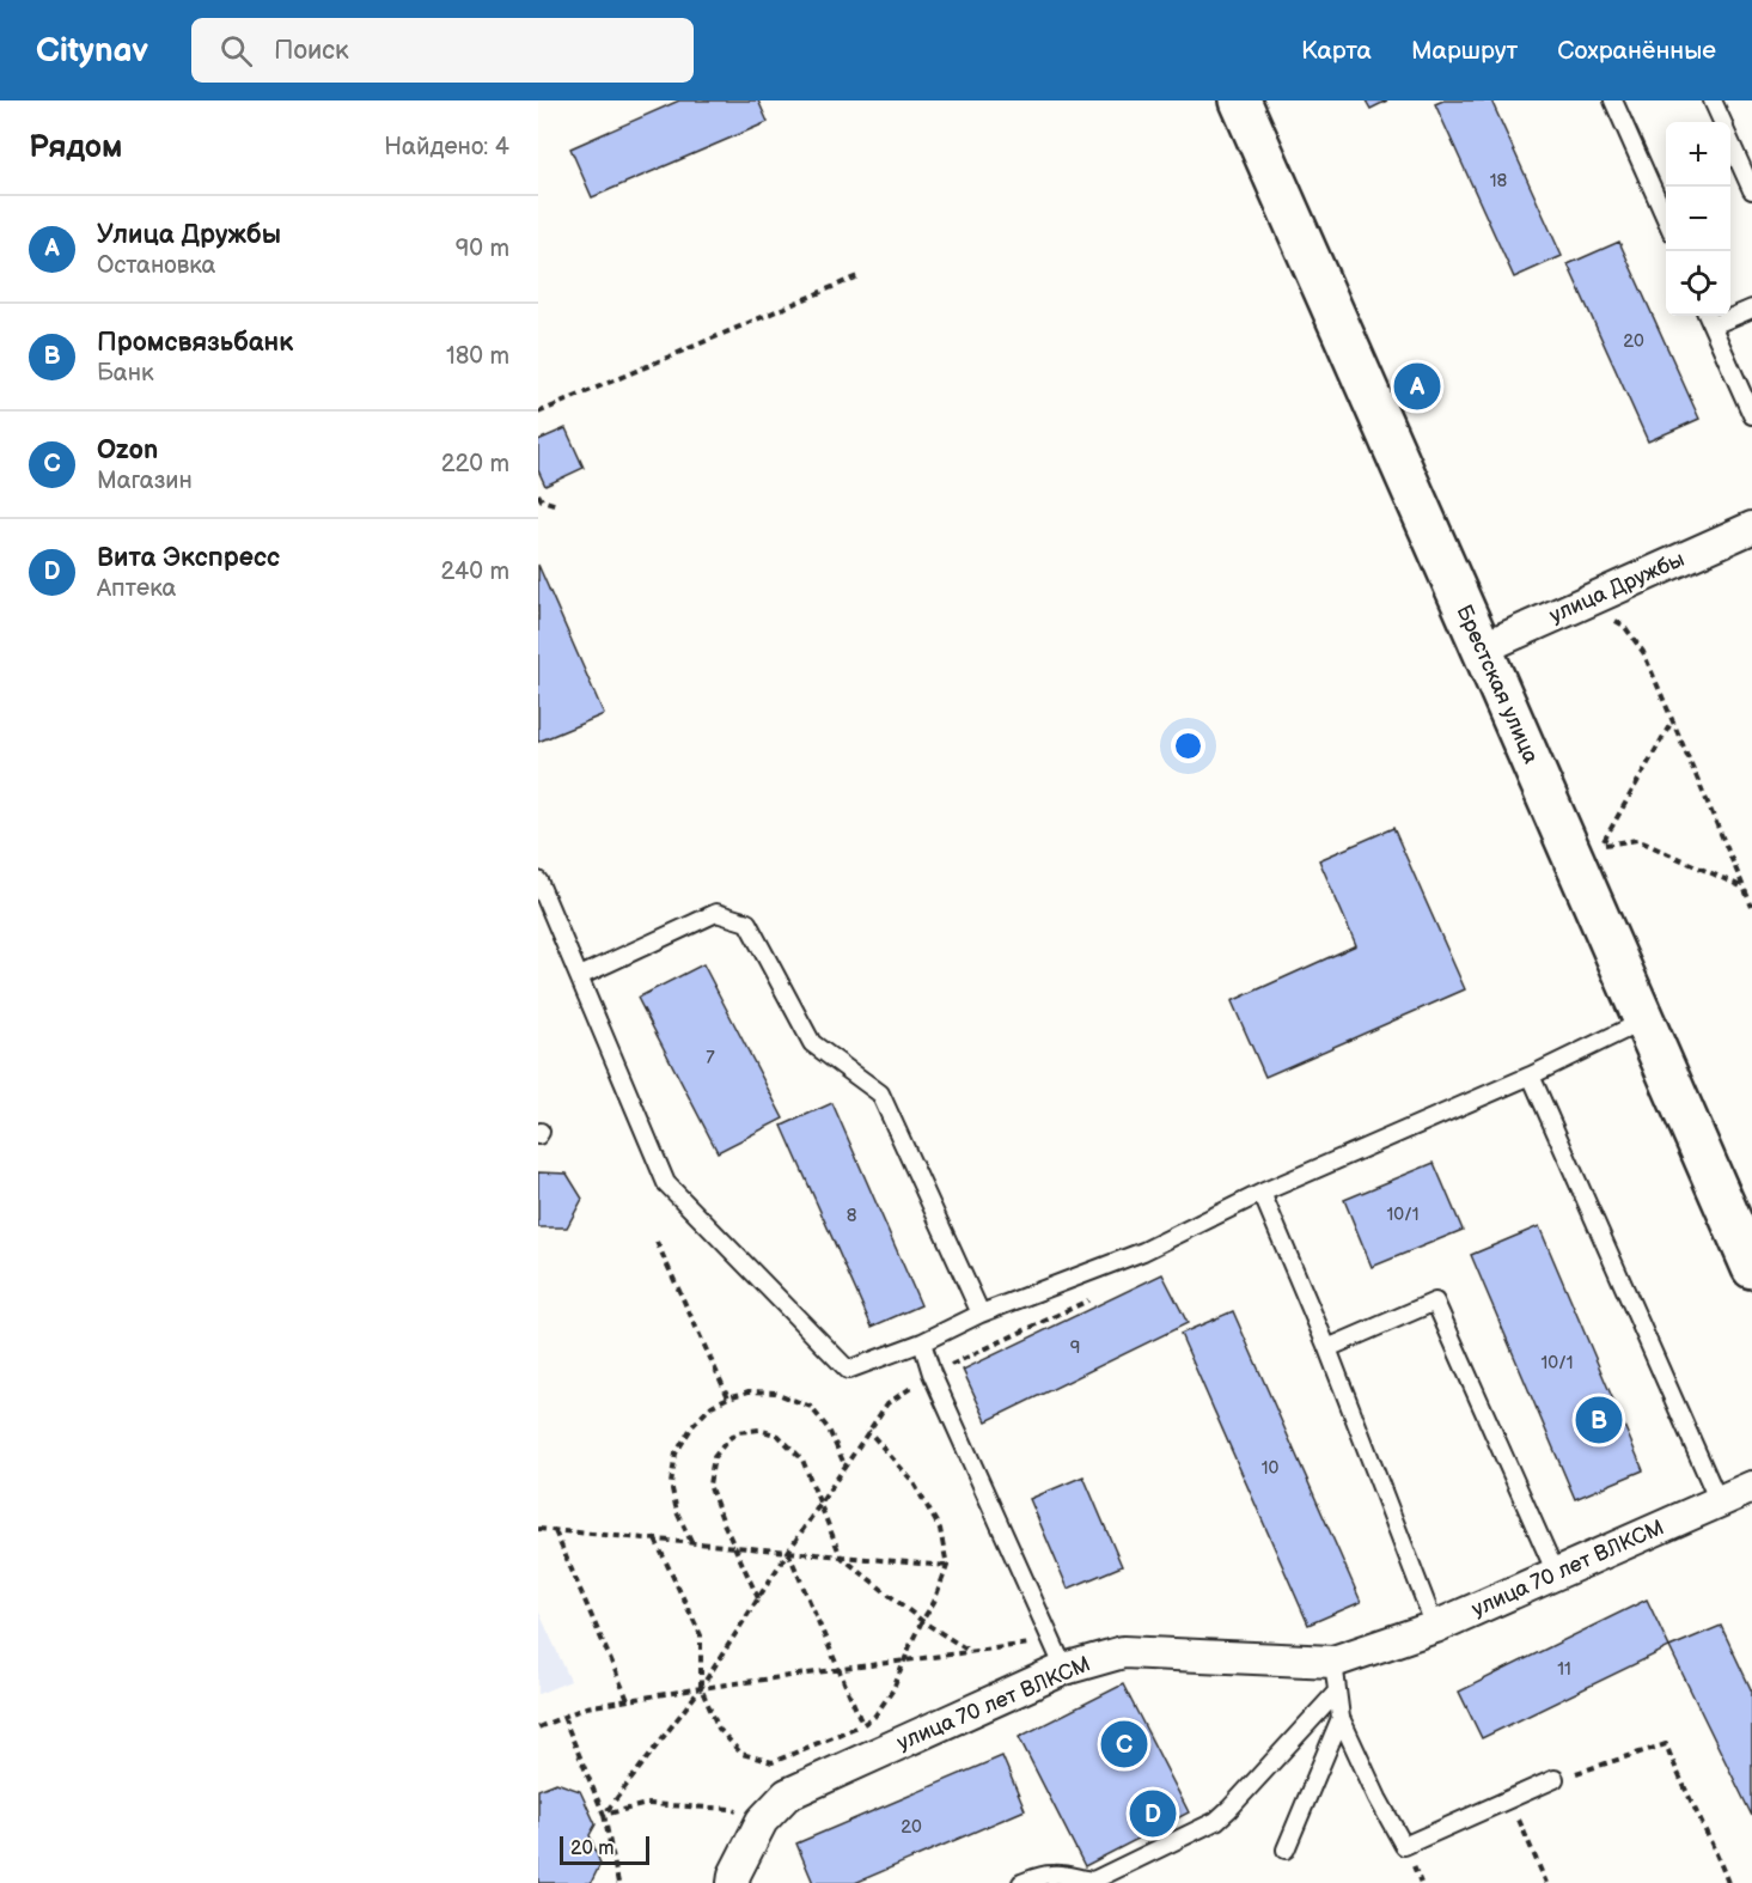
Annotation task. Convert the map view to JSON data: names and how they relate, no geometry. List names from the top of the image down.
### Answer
{
  "streets": {
    "street": ["улица Дружбы", "Брестская улица", "улица 70 лет ВЛКСМ"]
  },
  "crossings": [
    ["улица Дружбы", "Брестская улица"]
  ],
  "house_numbers": [
    "18",
    "20",
    "7",
    "10/1",
    "8",
    "9",
    "10/1",
    "10",
    "11",
    "20"
  ],
  "scale_bar": "20 m",
  "page": {
    "header": "Citynav",
    "search": "Поиск",
    "nav": ["Карта", "Маршрут", "Сохранённые"],
    "heading": ["Рядом", "Найдено: 4"],
    "map_buttons": ["+", "−"],
    "list": [
      {
        "mark": "A",
        "name": "Улица Дружбы",
        "note": "Остановка",
        "value": "90 m"
      },
      {
        "mark": "B",
        "name": "Промсвязьбанк",
        "note": "Банк",
        "value": "180 m"
      },
      {
        "mark": "C",
        "name": "Ozon",
        "note": "Магазин",
        "value": "220 m"
      },
      {
        "mark": "D",
        "name": "Вита Экспресс",
        "note": "Аптека",
        "value": "240 m"
      }
    ],
    "pins": [
      "A",
      "B",
      "C",
      "D"
    ],
    "scale": "20 m"
  }
}
